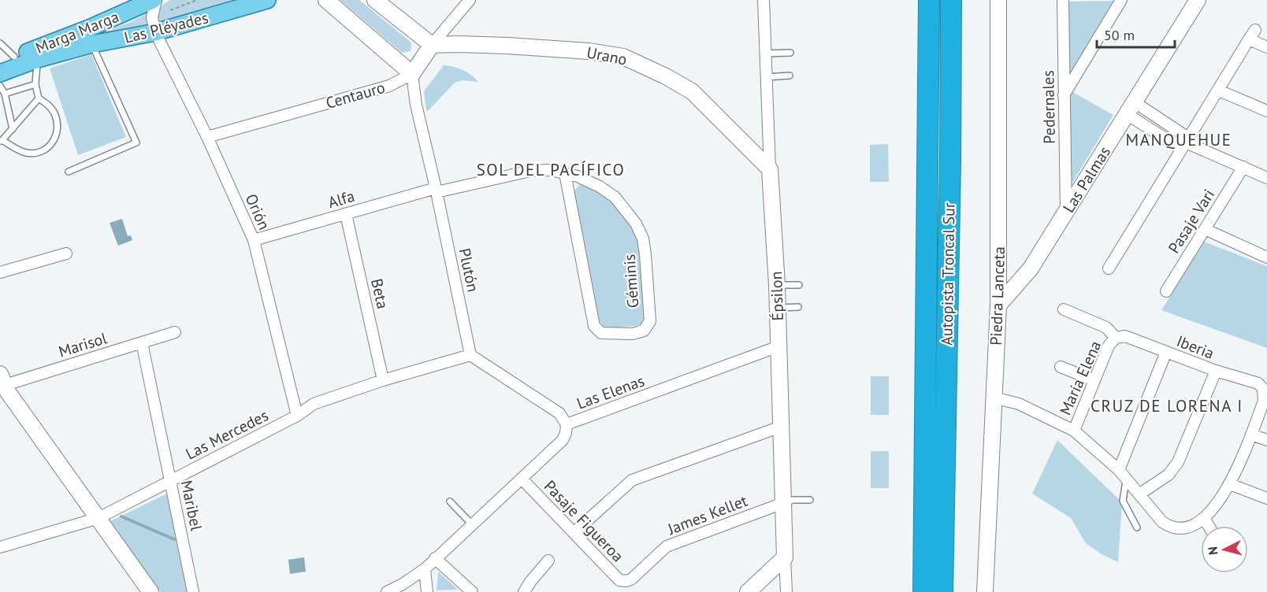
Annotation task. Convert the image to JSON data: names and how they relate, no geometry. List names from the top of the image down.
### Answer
{
  "streets": {
    "highway": ["Autopista Troncal Sur"],
    "main road": ["Las Pléyades", "Marga Marga"],
    "street": [
      "Urano",
      "Centauro",
      "Pedernales",
      "Las Palmas",
      "Alfa",
      "Orión",
      "Pasaje Vari",
      "Plutón",
      "Géminis",
      "Beta",
      "Épsilon",
      "Piedra Lanceta",
      "Marisol",
      "Iberia",
      "María Elena",
      "Las Elenas",
      "Las Mercedes",
      "Maribel",
      "James Kellet",
      "Pasaje Figueroa"
    ]
  },
  "crossings": [
    ["Las Pléyades", "Marga Marga"],
    ["Las Pléyades", "Orión"],
    ["Urano", "Centauro"],
    ["Urano", "Épsilon"],
    ["Centauro", "Orión"],
    ["Centauro", "Plutón"],
    ["Pedernales", "Las Palmas"],
    ["Las Palmas", "Piedra Lanceta"],
    ["Alfa", "Orión"],
    ["Alfa", "Plutón"],
    ["Alfa", "Géminis"],
    ["Alfa", "Beta"],
    ["Orión", "Las Mercedes"],
    ["Plutón", "Géminis"],
    ["Plutón", "Las Mercedes"],
    ["Beta", "Las Mercedes"],
    ["Épsilon", "Las Elenas"],
    ["Épsilon", "James Kellet"],
    ["Marisol", "Maribel"],
    ["Iberia", "María Elena"],
    ["Las Elenas", "Pasaje Figueroa"],
    ["Las Mercedes", "Maribel"],
    ["James Kellet", "Pasaje Figueroa"]
  ],
  "districts": ["MANQUEHUE", "SOL DEL PACÍFICO", "CRUZ DE LORENA I"],
  "scale_bar": "50 m",
  "north": "left"
}
